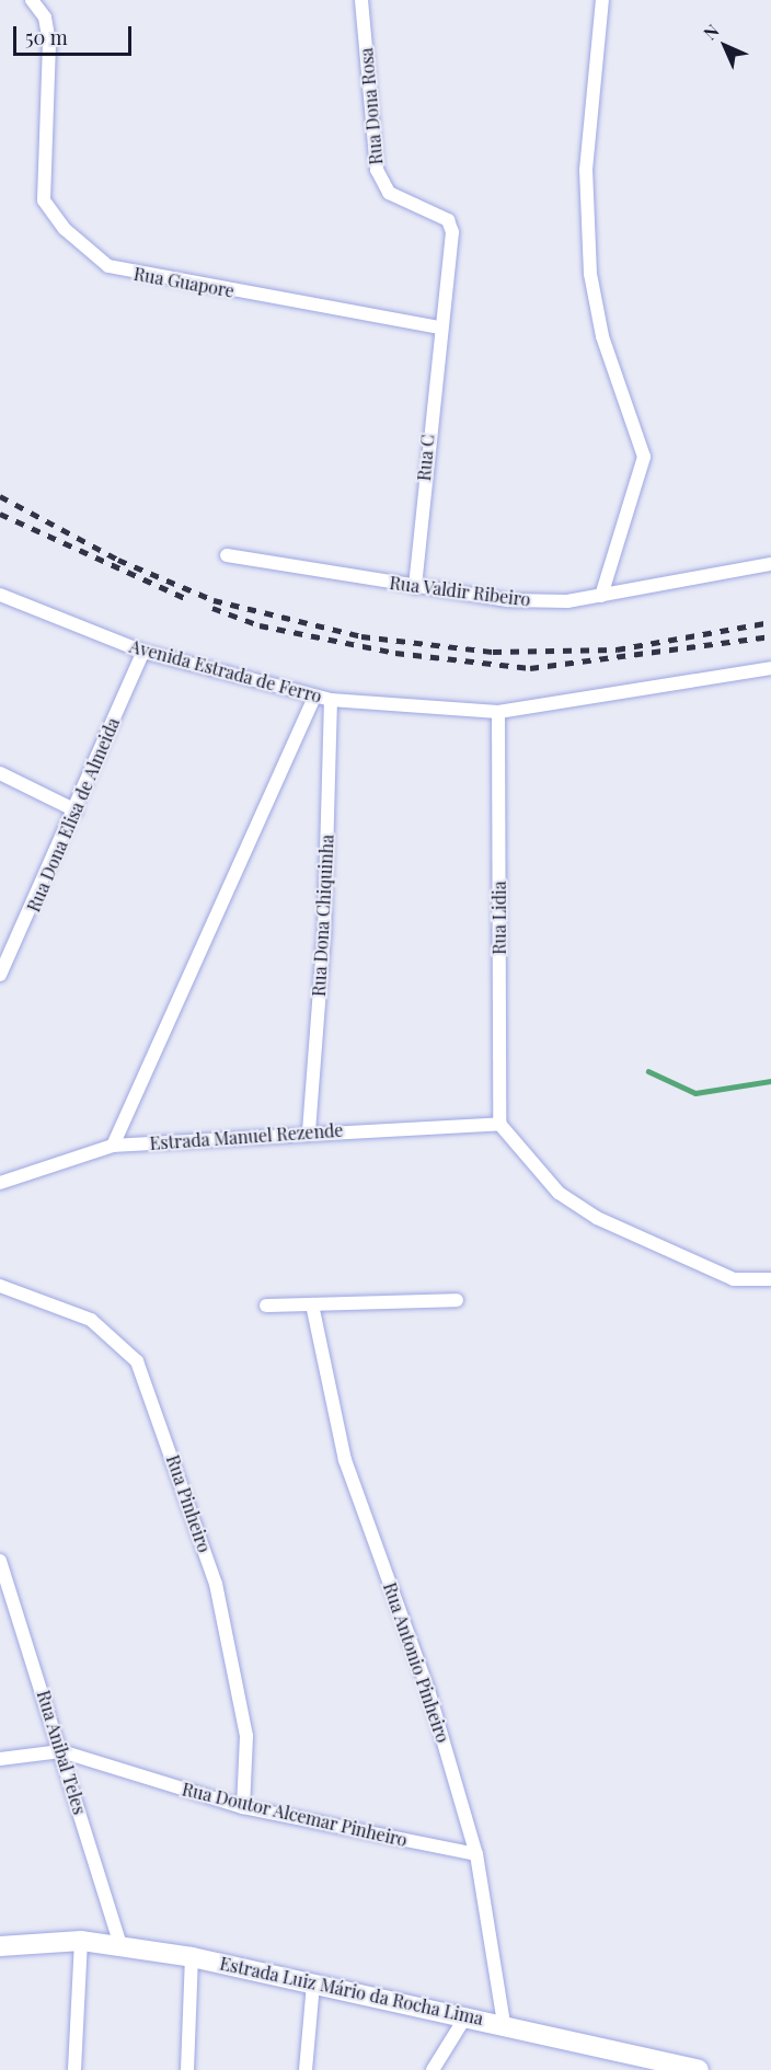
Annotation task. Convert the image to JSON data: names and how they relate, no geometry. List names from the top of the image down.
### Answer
{
  "streets": {
    "main road": ["Estrada Luiz Mário da Rocha Lima"],
    "street": [
      "Rua Dona Rosa",
      "Rua Guapore",
      "Rua C",
      "Rua Valdir Ribeiro",
      "Avenida Estrada de Ferro",
      "Rua Dona Elisa de Almeida",
      "Rua Dona Chiquinha",
      "Rua Lidia",
      "Estrada Manuel Rezende",
      "Rua Pinheiro",
      "Rua Antonio Pinheiro",
      "Rua Anibal Teles",
      "Rua Doutor Alcemar Pinheiro"
    ]
  },
  "crossings": [
    ["Rua Dona Rosa", "Rua Guapore"],
    ["Rua Dona Rosa", "Rua C"],
    ["Rua Guapore", "Rua C"],
    ["Rua C", "Rua Valdir Ribeiro"],
    ["Avenida Estrada de Ferro", "Rua Dona Elisa de Almeida"],
    ["Avenida Estrada de Ferro", "Rua Dona Chiquinha"],
    ["Avenida Estrada de Ferro", "Rua Lidia"],
    ["Rua Dona Chiquinha", "Estrada Manuel Rezende"],
    ["Rua Lidia", "Estrada Manuel Rezende"],
    ["Rua Pinheiro", "Rua Doutor Alcemar Pinheiro"],
    ["Rua Antonio Pinheiro", "Rua Doutor Alcemar Pinheiro"],
    ["Rua Antonio Pinheiro", "Estrada Luiz Mário da Rocha Lima"],
    ["Rua Anibal Teles", "Rua Doutor Alcemar Pinheiro"],
    ["Rua Anibal Teles", "Estrada Luiz Mário da Rocha Lima"]
  ],
  "scale_bar": "50 m",
  "north": "top left"
}
